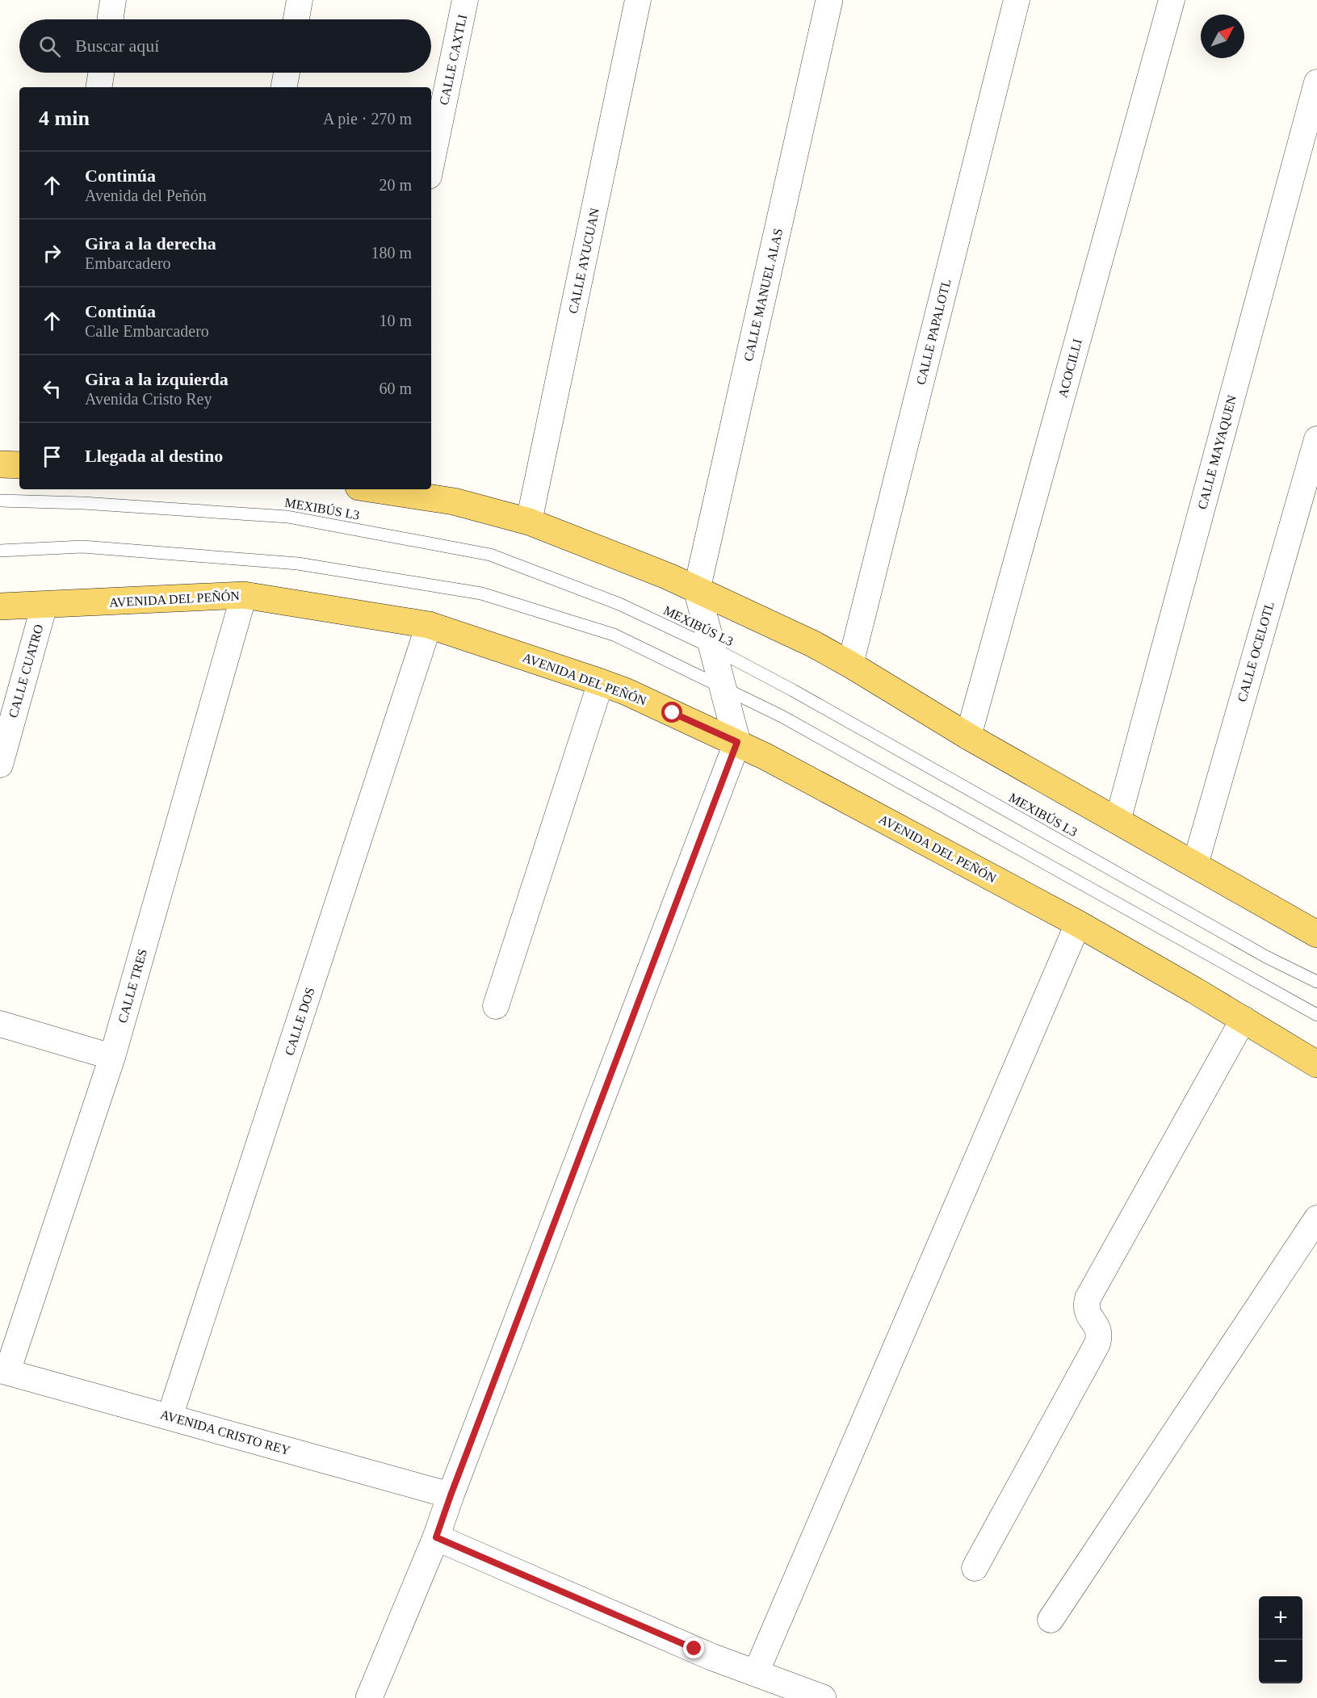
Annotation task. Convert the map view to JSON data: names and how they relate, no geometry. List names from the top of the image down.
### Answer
{
  "streets": {
    "main road": ["AVENIDA DEL PEÑÓN"],
    "street": [
      "CALLE CAXTLI",
      "CALLE AYUCUAN",
      "CALLE MANUEL ALAS",
      "CALLE PAPALOTL",
      "ACOCILLI",
      "CALLE MAYAQUEN",
      "CALLE OCELOTL",
      "CALLE CUATRO",
      "CALLE TRES",
      "CALLE DOS",
      "AVENIDA CRISTO REY"
    ],
    "lane": ["MEXIBÚS L3"]
  },
  "crossings": [
    ["AVENIDA DEL PEÑÓN", "CALLE CUATRO"],
    ["AVENIDA DEL PEÑÓN", "CALLE TRES"],
    ["AVENIDA DEL PEÑÓN", "CALLE DOS"],
    ["CALLE TRES", "AVENIDA CRISTO REY"],
    ["CALLE DOS", "AVENIDA CRISTO REY"]
  ],
  "north": "top right",
  "page": {
    "search": "Buscar aquí",
    "heading": ["4 min", "A pie · 270 m"],
    "list": [
      ["Continúa", "Avenida del Peñón", "20 m"],
      ["Gira a la derecha", "Embarcadero", "180 m"],
      ["Continúa", "Calle Embarcadero", "10 m"],
      ["Gira a la izquierda", "Avenida Cristo Rey", "60 m"],
      "Llegada al destino"
    ],
    "map_buttons": ["+", "−"]
  }
}
